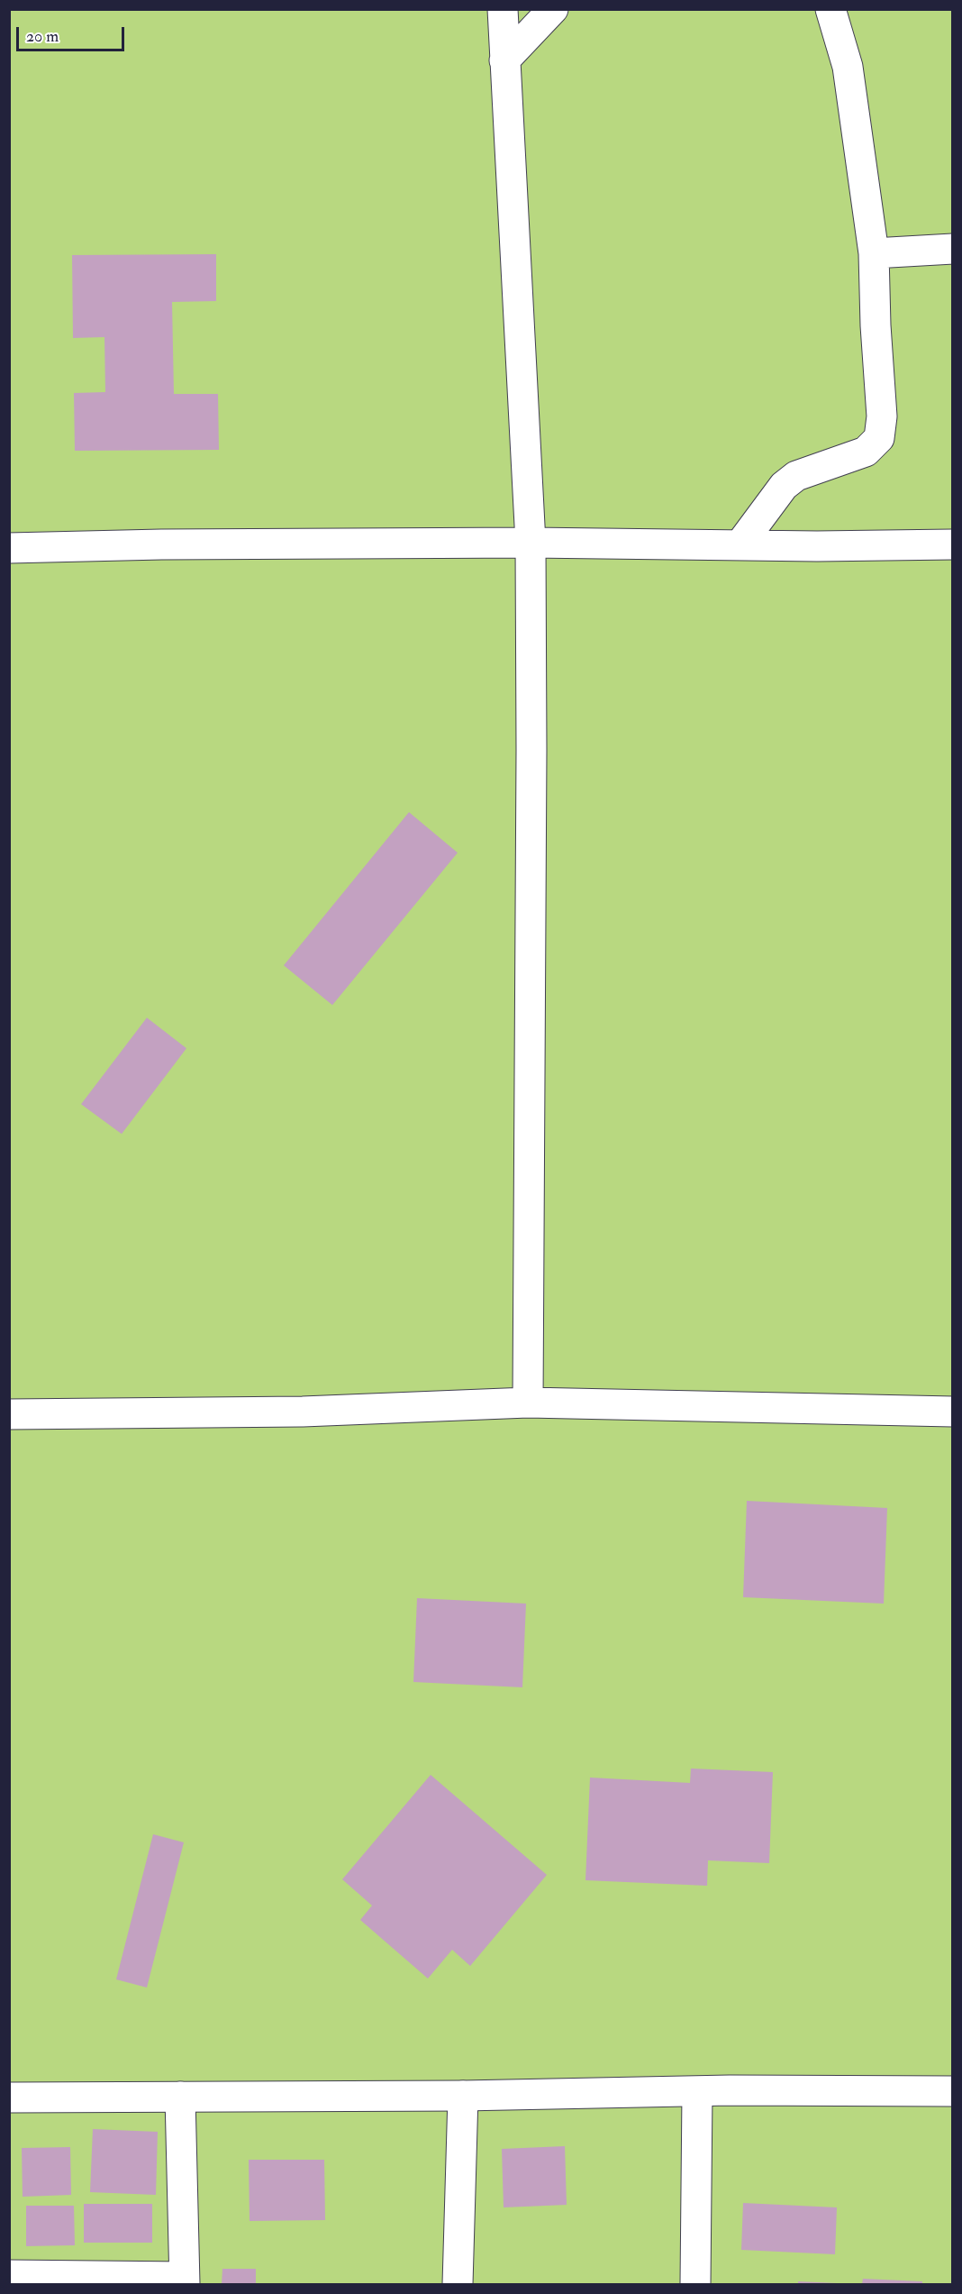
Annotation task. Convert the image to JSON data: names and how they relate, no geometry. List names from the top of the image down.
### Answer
{
  "scale_bar": "20 m"
}
